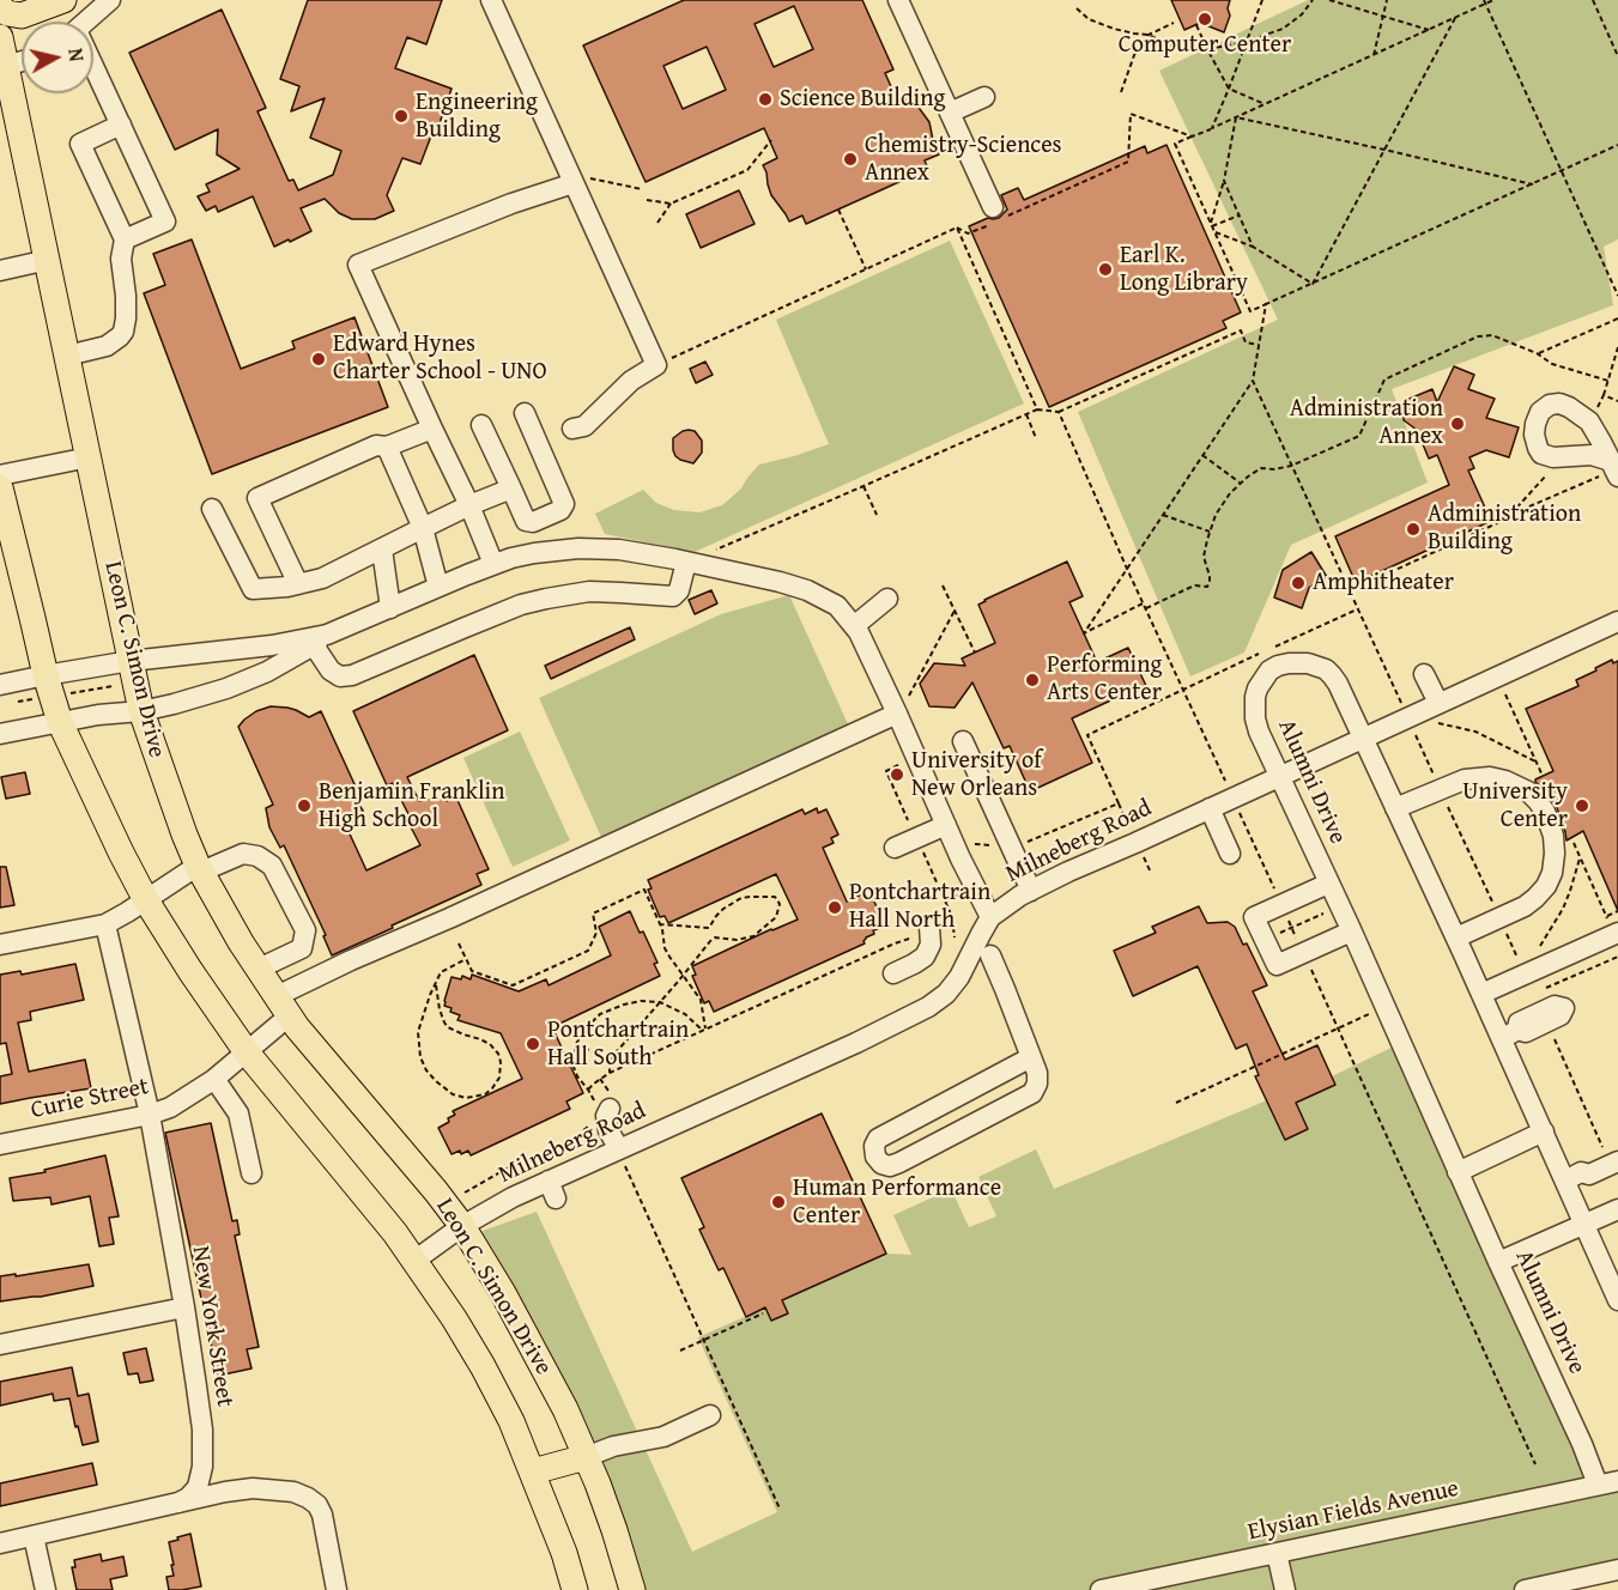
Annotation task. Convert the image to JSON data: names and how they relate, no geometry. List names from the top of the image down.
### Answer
{
  "streets": {
    "main road": ["Leon C. Simon Drive"],
    "street": [
      "Alumni Drive",
      "Milneberg Road",
      "Curie Street",
      "New York Street",
      "Elysian Fields Avenue"
    ]
  },
  "crossings": [
    ["Leon C. Simon Drive", "Milneberg Road"],
    ["Leon C. Simon Drive", "Curie Street"],
    ["Alumni Drive", "Milneberg Road"],
    ["Alumni Drive", "Elysian Fields Avenue"],
    ["Curie Street", "New York Street"]
  ],
  "places": [
    "Computer Center",
    "Science Building",
    "Engineering Building",
    "Chemistry-Sciences Annex",
    "Earl K. Long Library",
    "Edward Hynes Charter School - UNO",
    "Administration Annex",
    "Administration Building",
    "Amphitheater",
    "Performing Arts Center",
    "University of New Orleans",
    "Benjamin Franklin High School",
    "University Center",
    "Pontchartrain Hall North",
    "Pontchartrain Hall South",
    "Human Performance Center"
  ],
  "north": "right"
}
